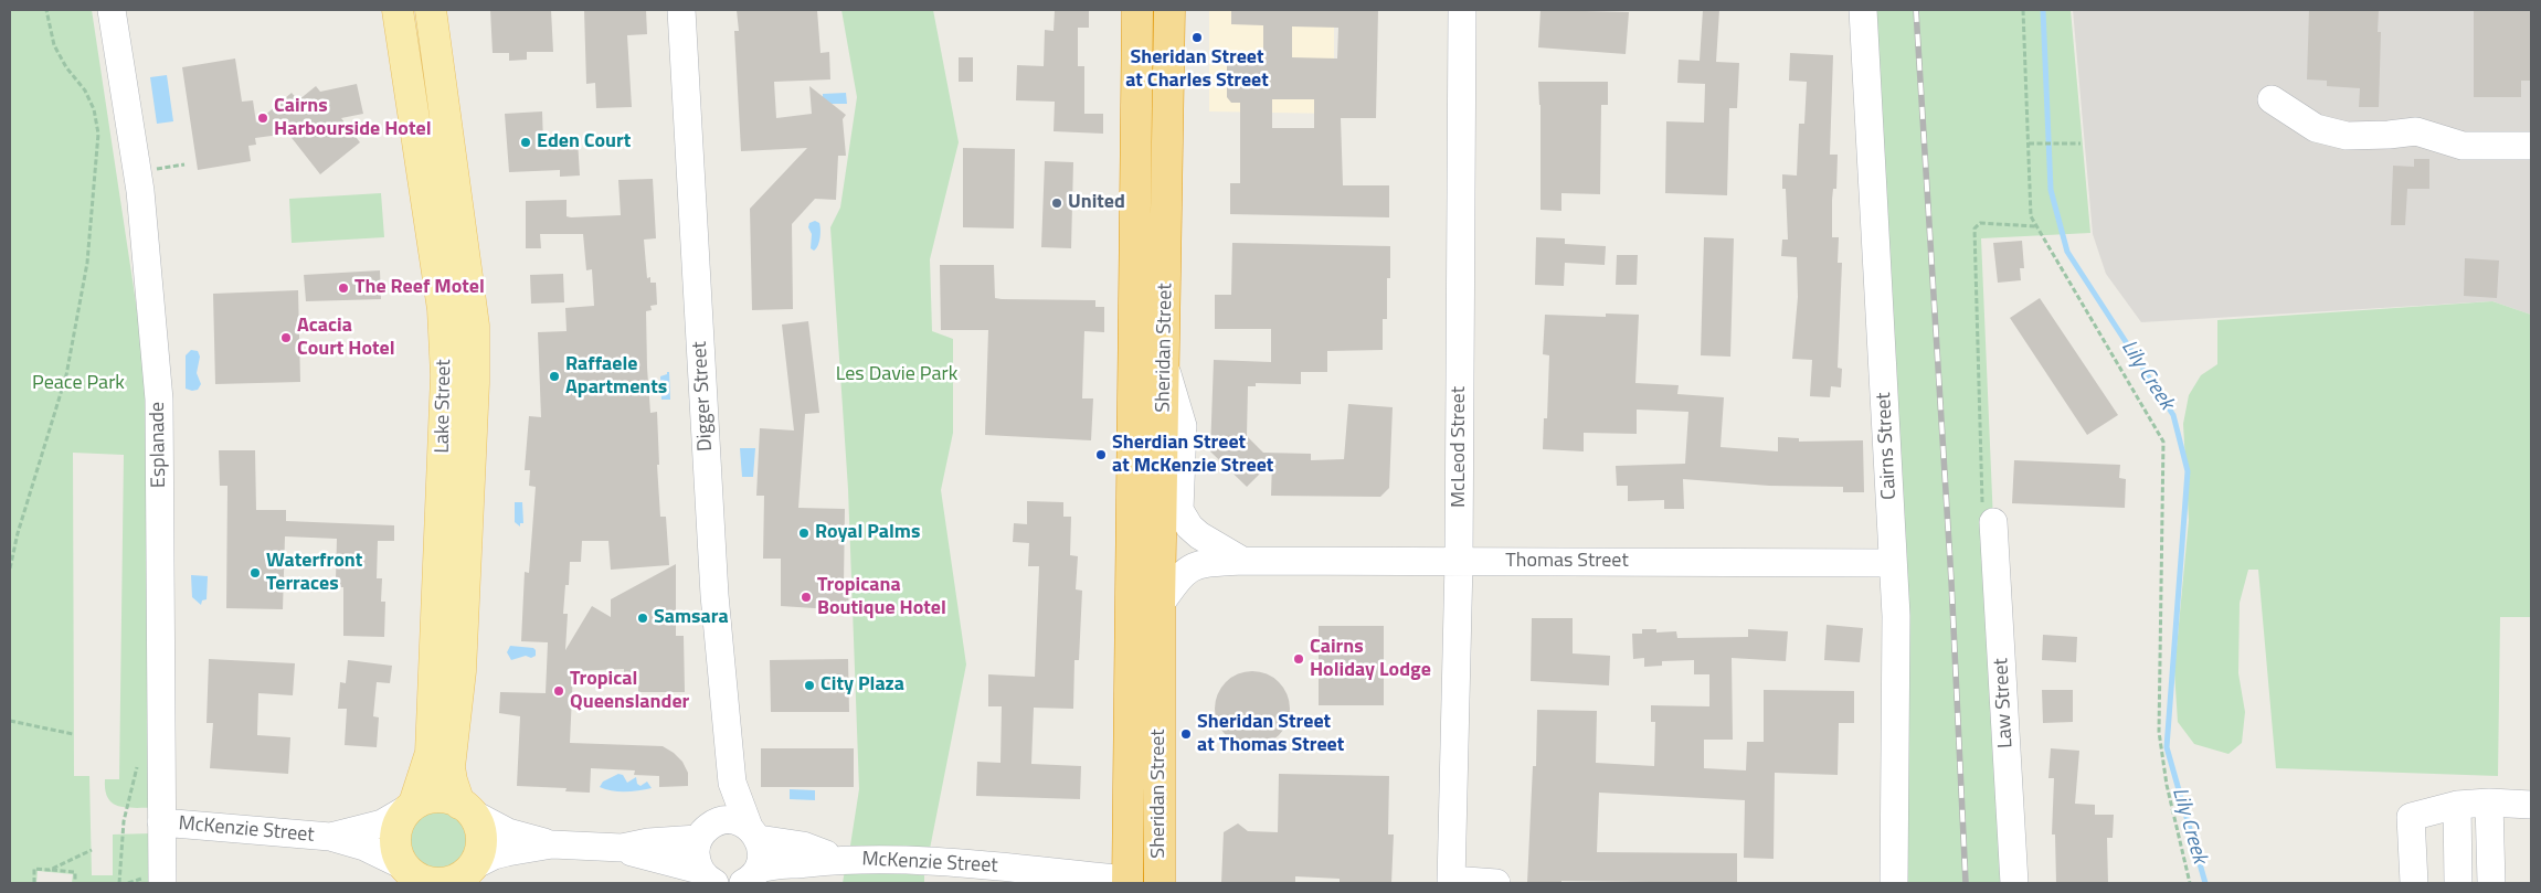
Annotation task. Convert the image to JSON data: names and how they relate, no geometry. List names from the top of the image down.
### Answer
{
  "streets": {
    "highway": ["Sheridan Street"],
    "main road": ["Lake Street"],
    "street": [
      "Digger Street",
      "Esplanade",
      "Cairns Street",
      "McLeod Street",
      "Thomas Street",
      "Law Street",
      "McKenzie Street"
    ]
  },
  "crossings": [
    ["Sheridan Street", "Thomas Street"],
    ["Sheridan Street", "McKenzie Street"],
    ["Digger Street", "McKenzie Street"],
    ["Lake Street", "McKenzie Street"],
    ["Esplanade", "McKenzie Street"],
    ["Cairns Street", "Thomas Street"],
    ["McLeod Street", "Thomas Street"]
  ],
  "water": ["Lily Creek"],
  "parks": ["Les Davie Park", "Peace Park"],
  "places": [
    "Sheridan Street at Charles Street",
    "Cairns Harbourside Hotel",
    "Eden Court",
    "United",
    "The Reef Motel",
    "Acacia Court Hotel",
    "Raffaele Apartments",
    "Sherdian Street at McKenzie Street",
    "Royal Palms",
    "Waterfront Terraces",
    "Tropicana Boutique Hotel",
    "Samsara",
    "Cairns Holiday Lodge",
    "City Plaza",
    "Tropical Queenslander",
    "Sheridan Street at Thomas Street"
  ]
}
